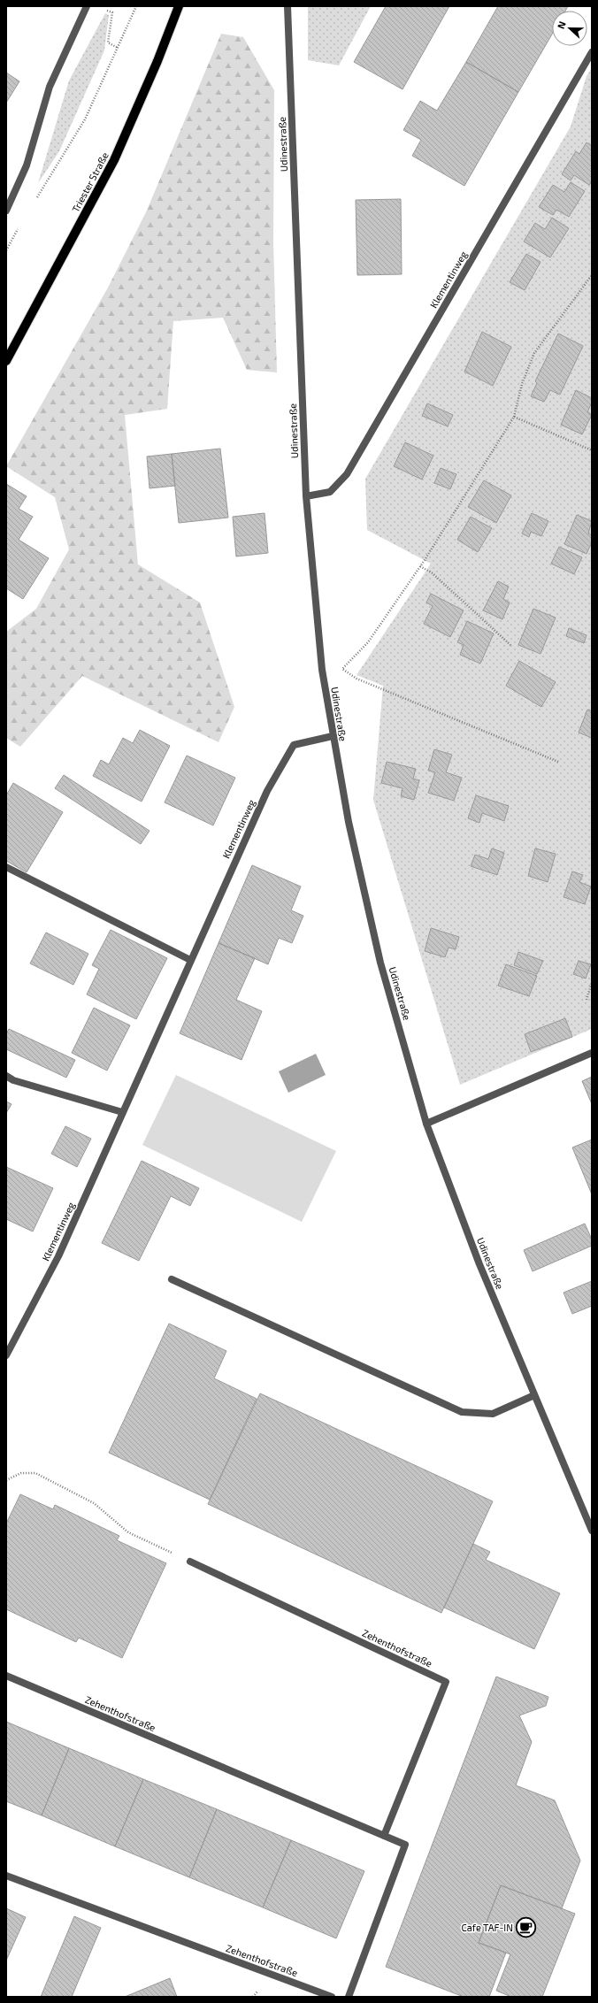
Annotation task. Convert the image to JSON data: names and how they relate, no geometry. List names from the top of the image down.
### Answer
{
  "streets": {
    "main road": ["Triester Straße"],
    "street": ["Udinestraße", "Klementinweg", "Zehenthofstraße"]
  },
  "crossings": [
    ["Udinestraße", "Klementinweg"]
  ],
  "places": {
    "cafe": ["Cafe TAF-IN"]
  },
  "north": "left"
}
